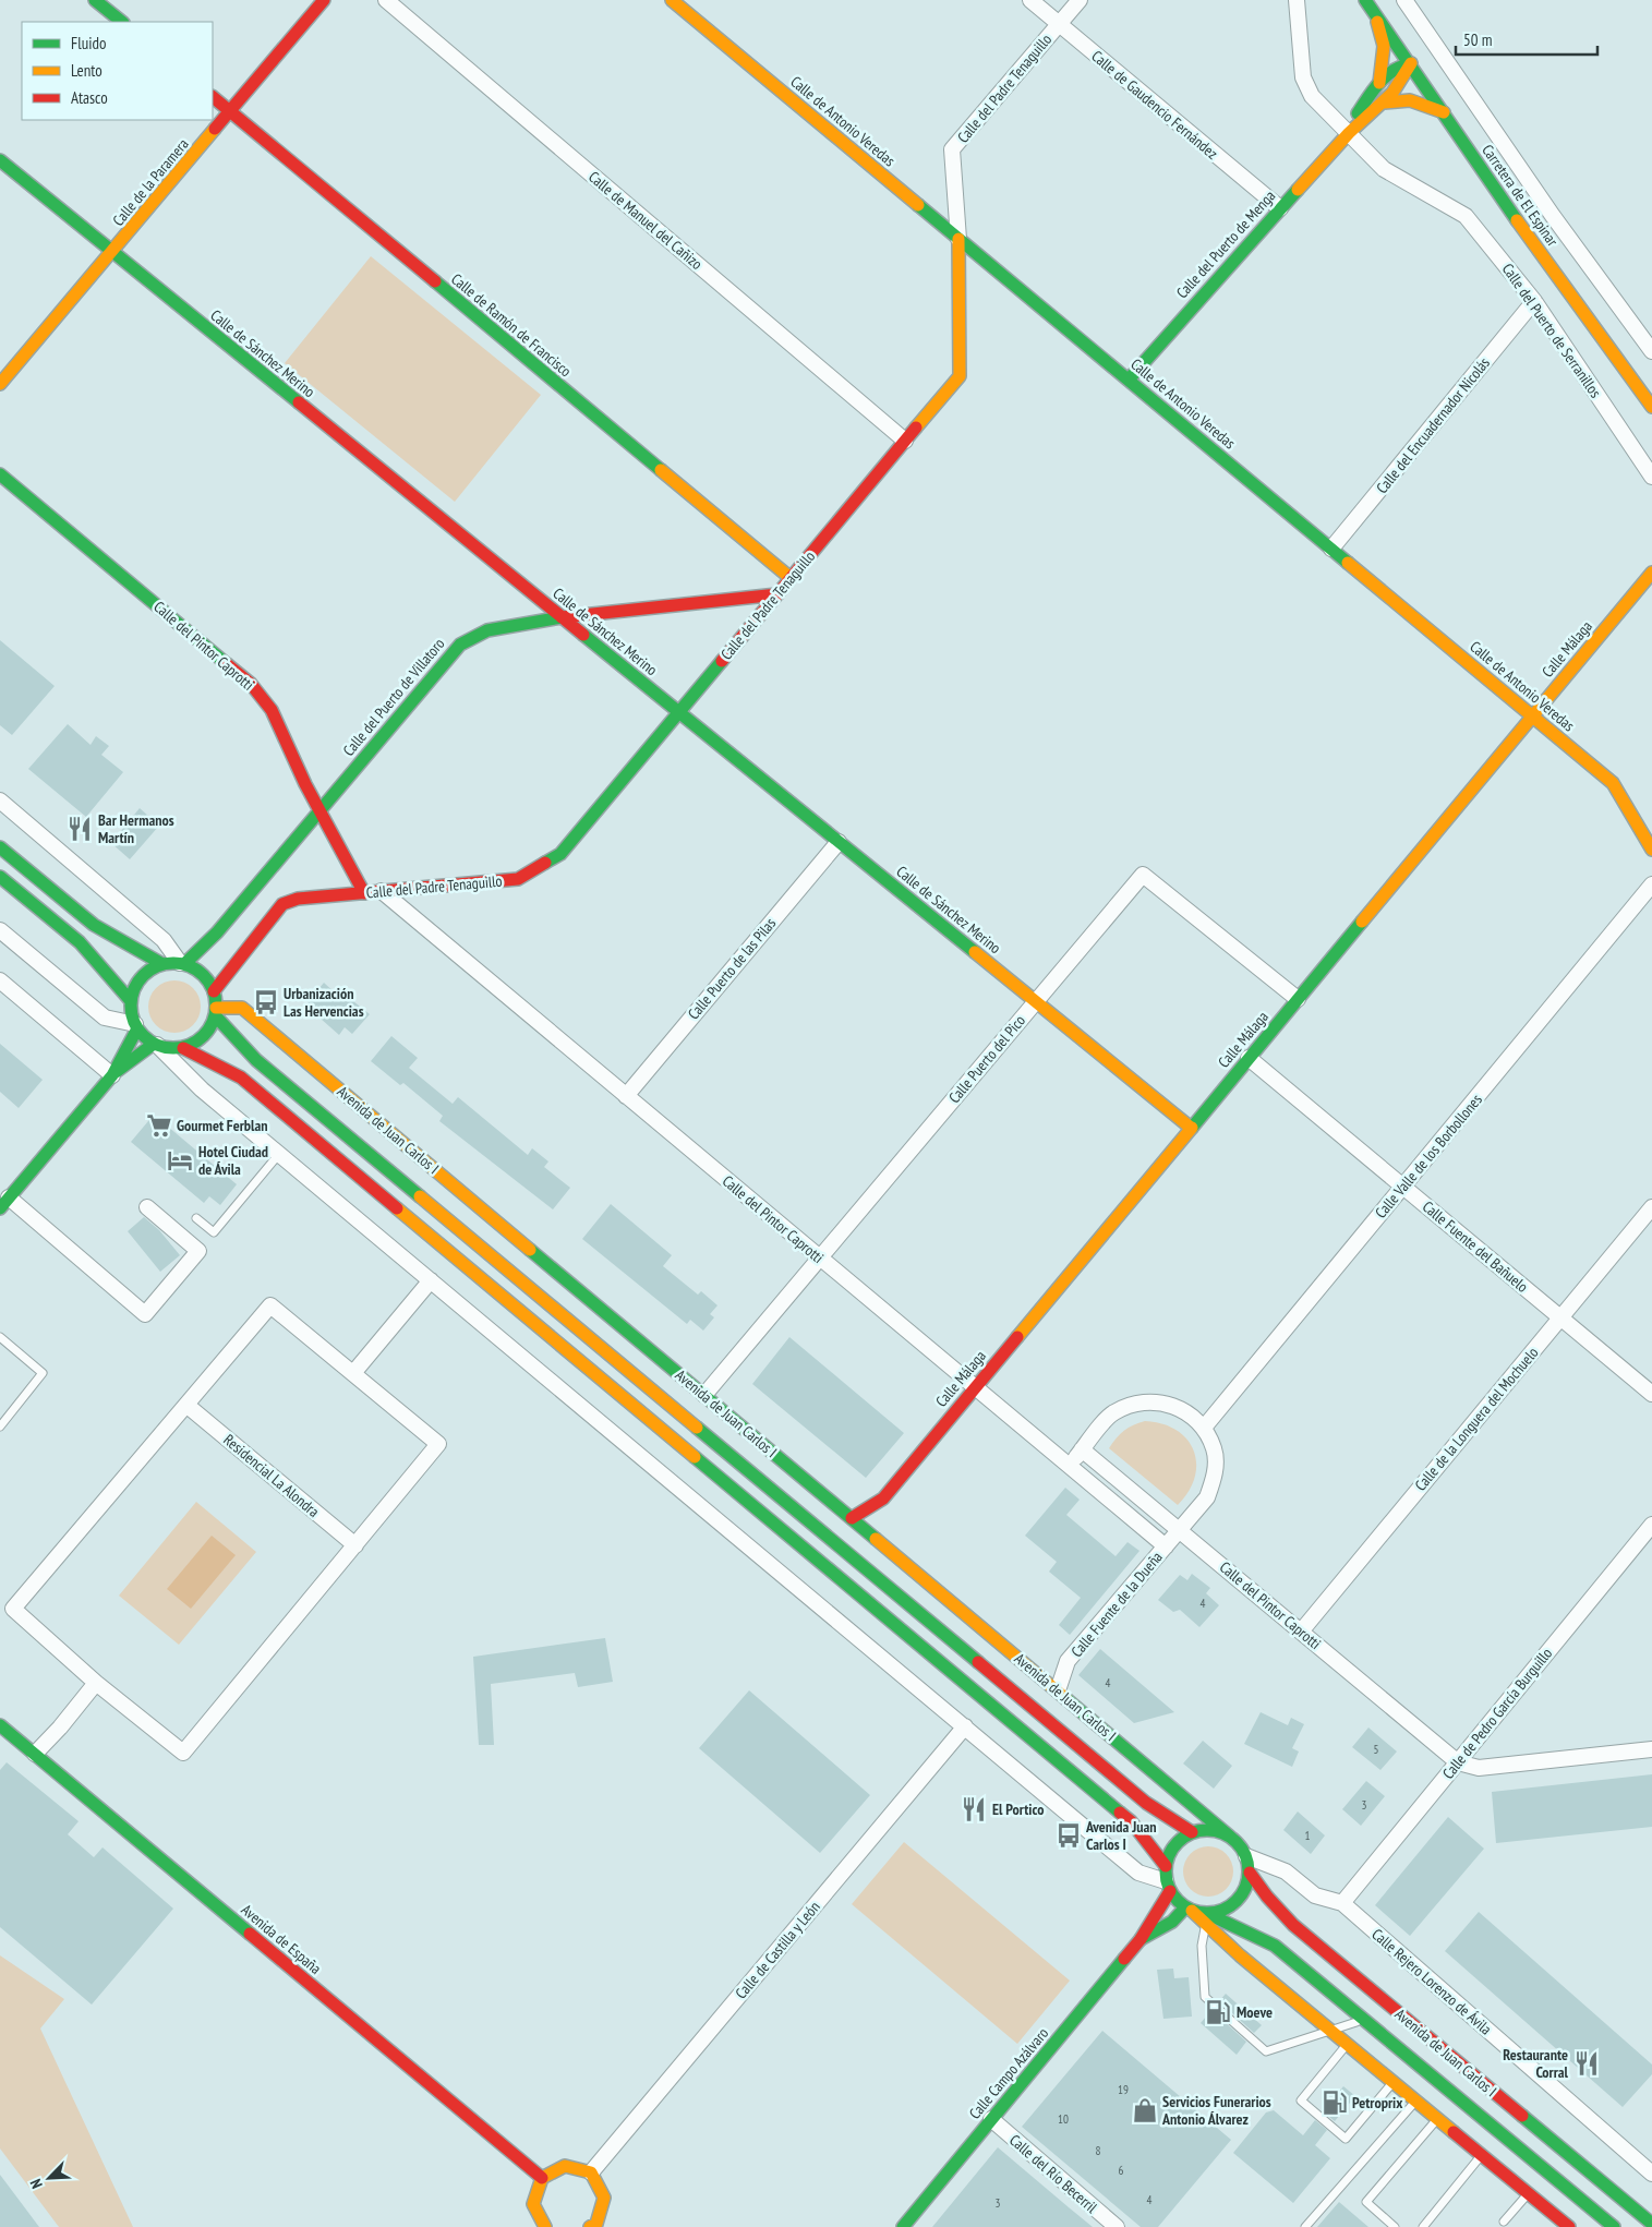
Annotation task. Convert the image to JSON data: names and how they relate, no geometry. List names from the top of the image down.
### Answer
{
  "streets": {
    "main road": [
      "Calle del Padre Tenaguillo",
      "Calle de Antonio Veredas",
      "Calle de la Paramera",
      "Carretera de El Espinar",
      "Calle del Puerto de Menga",
      "Calle de Ramón de Francisco",
      "Calle de Sánchez Merino",
      "Calle del Pintor Caprotti",
      "Calle Málaga",
      "Calle del Puerto de Villatoro",
      "Avenida de Juan Carlos I",
      "Avenida de España",
      "Calle Campo Azálvaro"
    ],
    "street": [
      "Calle de Gaudencio Fernández",
      "Calle de Manuel del Cañizo",
      "Calle del Puerto de Serranillos",
      "Calle del Encuadernador Nicolás",
      "Calle Puerto de las Pilas",
      "Calle Puerto del Pico",
      "Calle Valle de los Borbollones",
      "Calle Fuente del Bañuelo",
      "Calle de la Longuera del Mochuelo",
      "Residencial La Alondra",
      "Calle Fuente de la Dueña",
      "Calle de Pedro García Burguillo",
      "Calle de Castilla y León",
      "Calle Rejero Lorenzo de Ávila",
      "Calle del Río Becerril"
    ]
  },
  "crossings": [
    ["Calle del Padre Tenaguillo", "Calle de Gaudencio Fernández"],
    ["Calle del Padre Tenaguillo", "Calle de Antonio Veredas"],
    ["Calle del Padre Tenaguillo", "Calle de Manuel del Cañizo"],
    ["Calle del Padre Tenaguillo", "Calle de Ramón de Francisco"],
    ["Calle del Padre Tenaguillo", "Calle de Sánchez Merino"],
    ["Calle del Padre Tenaguillo", "Calle del Pintor Caprotti"],
    ["Calle del Padre Tenaguillo", "Calle del Puerto de Villatoro"],
    ["Calle del Padre Tenaguillo", "Avenida de Juan Carlos I"],
    ["Calle de Gaudencio Fernández", "Calle del Puerto de Menga"],
    ["Calle de Antonio Veredas", "Calle del Puerto de Menga"],
    ["Calle de Antonio Veredas", "Calle del Encuadernador Nicolás"],
    ["Calle de Antonio Veredas", "Calle Málaga"],
    ["Calle de la Paramera", "Calle de Ramón de Francisco"],
    ["Calle de la Paramera", "Calle de Sánchez Merino"],
    ["Carretera de El Espinar", "Calle del Puerto de Menga"],
    ["Calle del Puerto de Menga", "Calle del Puerto de Serranillos"],
    ["Calle del Puerto de Serranillos", "Calle del Encuadernador Nicolás"],
    ["Calle de Sánchez Merino", "Calle Málaga"],
    ["Calle de Sánchez Merino", "Calle del Puerto de Villatoro"],
    ["Calle de Sánchez Merino", "Calle Puerto de las Pilas"],
    ["Calle de Sánchez Merino", "Calle Puerto del Pico"],
    ["Calle del Pintor Caprotti", "Calle Málaga"],
    ["Calle del Pintor Caprotti", "Calle del Puerto de Villatoro"],
    ["Calle del Pintor Caprotti", "Calle Puerto de las Pilas"],
    ["Calle del Pintor Caprotti", "Calle Puerto del Pico"],
    ["Calle del Pintor Caprotti", "Calle de la Longuera del Mochuelo"],
    ["Calle del Pintor Caprotti", "Calle Fuente de la Dueña"],
    ["Calle del Pintor Caprotti", "Calle de Pedro García Burguillo"],
    ["Calle Málaga", "Calle Puerto del Pico"],
    ["Calle Málaga", "Avenida de Juan Carlos I"],
    ["Calle Málaga", "Calle Fuente del Bañuelo"],
    ["Calle del Puerto de Villatoro", "Avenida de Juan Carlos I"],
    ["Calle Puerto del Pico", "Avenida de Juan Carlos I"],
    ["Avenida de Juan Carlos I", "Calle Fuente de la Dueña"],
    ["Avenida de Juan Carlos I", "Calle Rejero Lorenzo de Ávila"],
    ["Avenida de Juan Carlos I", "Calle Campo Azálvaro"],
    ["Calle Valle de los Borbollones", "Calle Fuente del Bañuelo"],
    ["Calle Valle de los Borbollones", "Calle Fuente de la Dueña"],
    ["Calle Fuente del Bañuelo", "Calle de la Longuera del Mochuelo"],
    ["Calle de Pedro García Burguillo", "Calle Rejero Lorenzo de Ávila"],
    ["Calle Rejero Lorenzo de Ávila", "Calle Campo Azálvaro"],
    ["Calle Campo Azálvaro", "Calle del Río Becerril"]
  ],
  "places": {
    "restaurant": ["Bar Hermanos Martín", "El Portico", "Restaurante Corral"],
    "bus stop": ["Urbanización Las Hervencias", "Avenida Juan Carlos I"],
    "supermarket": ["Gourmet Ferblan"],
    "hotel": ["Hotel Ciudad de Ávila"],
    "fuel station": ["Moeve", "Petroprix"],
    "shop": ["Servicios Funerarios Antonio Álvarez"]
  },
  "house_numbers": [
    "4",
    "4",
    "5",
    "3",
    "1",
    "19",
    "10",
    "8",
    "6",
    "4",
    "3"
  ],
  "legend": ["Fluido", "Lento", "Atasco"],
  "scale_bar": "50 m",
  "north": "bottom left"
}
